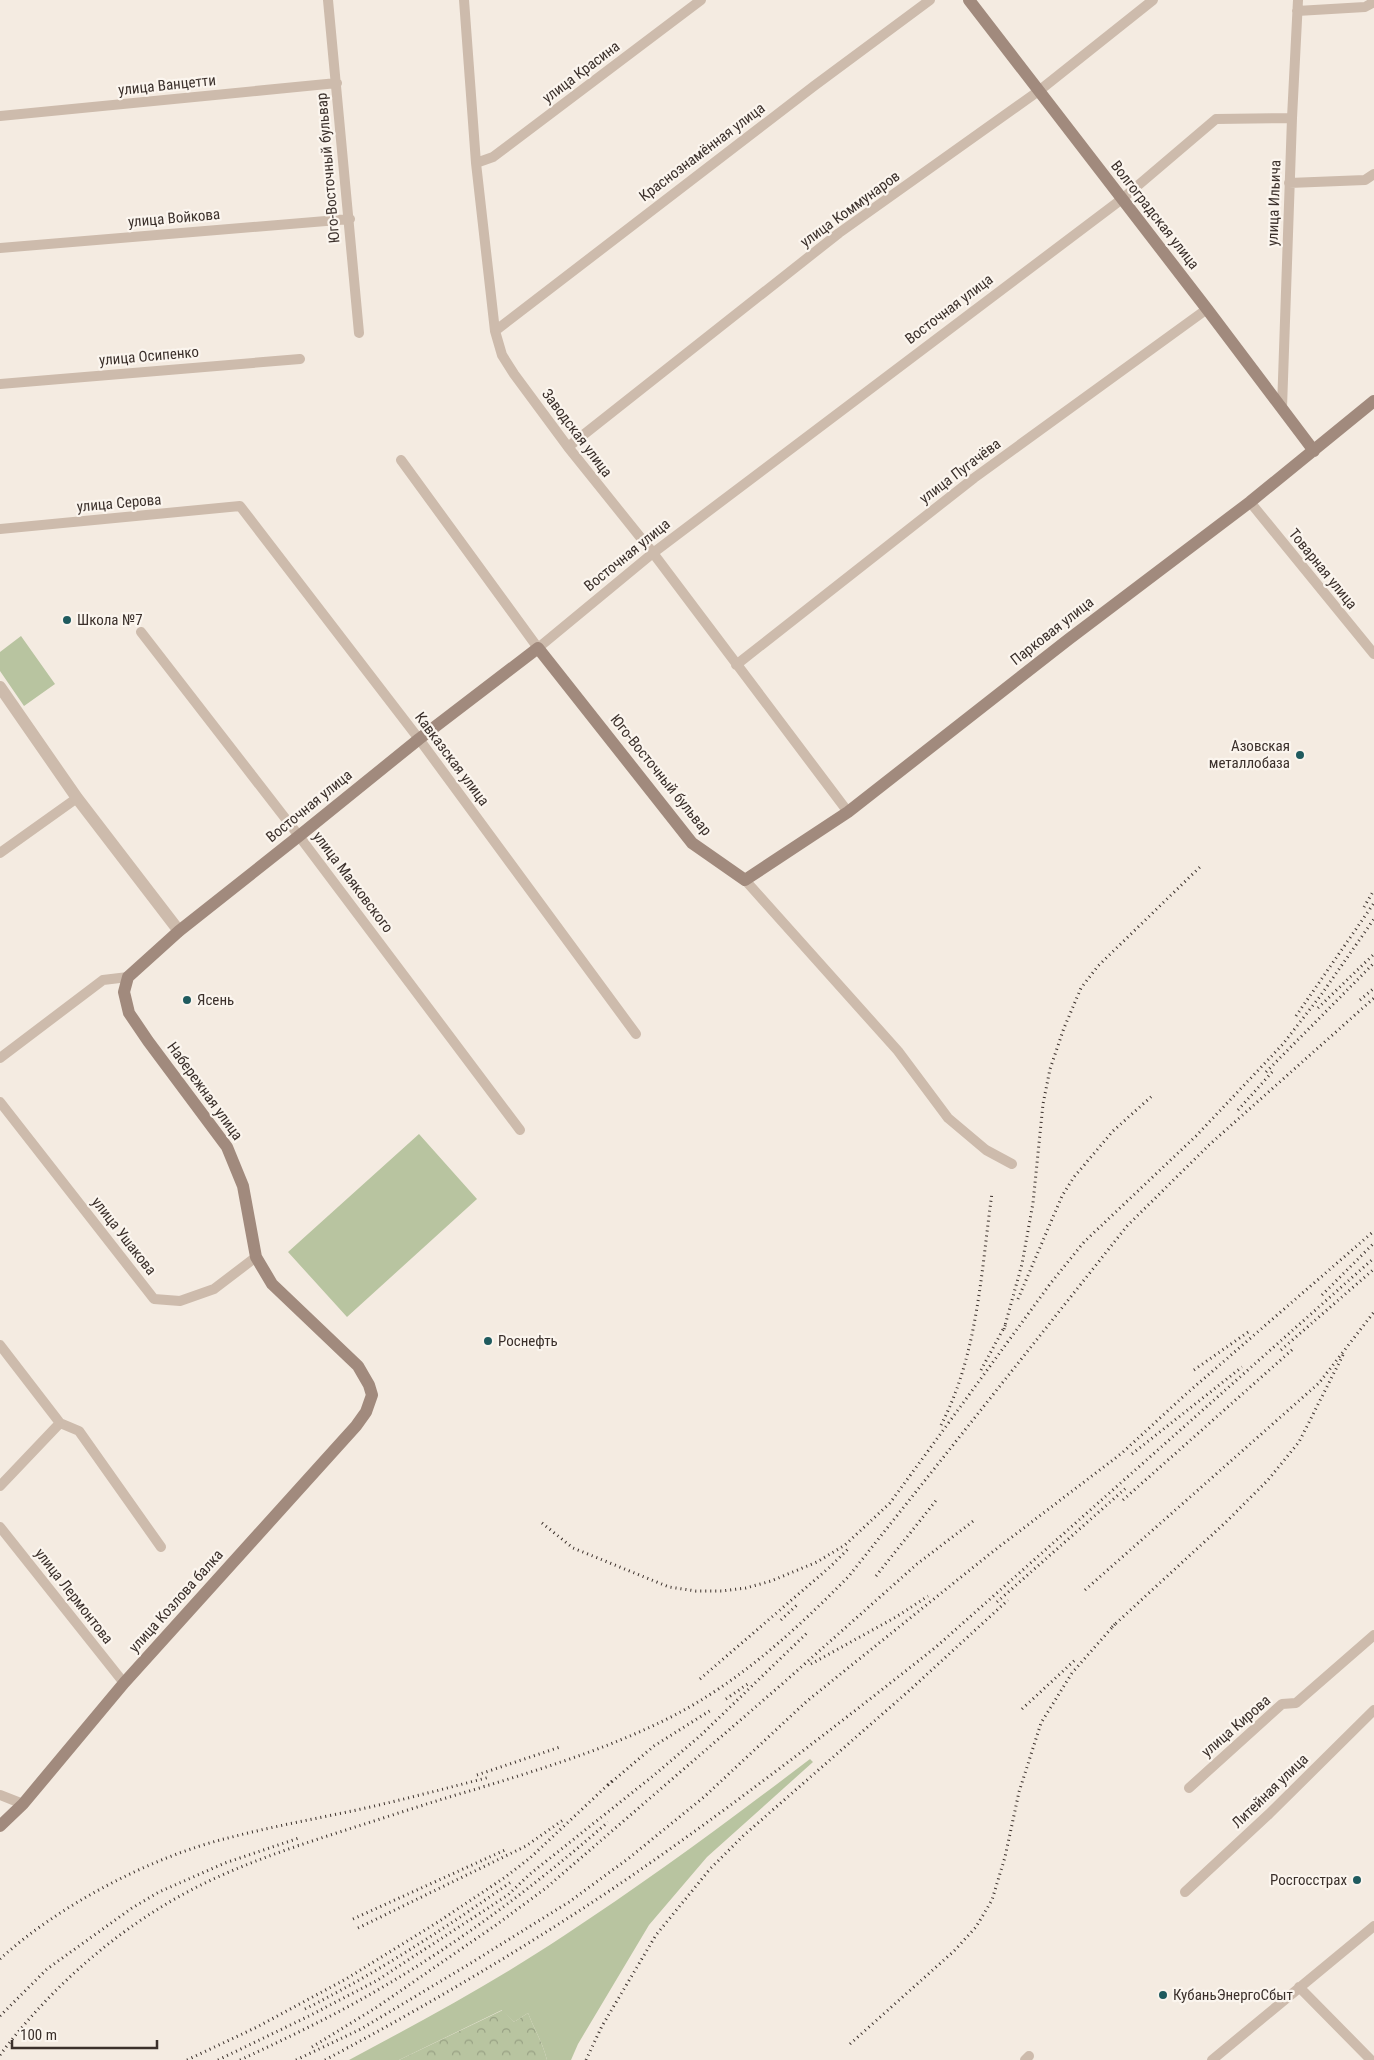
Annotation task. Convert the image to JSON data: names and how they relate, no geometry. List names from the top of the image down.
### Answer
{
  "streets": {
    "main road": [
      "Юго-Восточный бульвар",
      "Волгоградская улица",
      "Восточная улица",
      "Парковая улица",
      "Набережная улица",
      "улица Козлова балка"
    ],
    "street": [
      "улица Красина",
      "улица Ванцетти",
      "Краснознамённая улица",
      "улица Ильича",
      "улица Коммунаров",
      "улица Войкова",
      "улица Осипенко",
      "Заводская улица",
      "улица Пугачёва",
      "улица Серова",
      "Товарная улица",
      "Кавказская улица",
      "улица Маяковского",
      "улица Ушакова",
      "улица Лермонтова",
      "улица Кирова",
      "Литейная улица"
    ]
  },
  "crossings": [
    ["улица Красина", "Заводская улица"],
    ["улица Ванцетти", "Юго-Восточный бульвар"],
    ["Краснознамённая улица", "Заводская улица"],
    ["Юго-Восточный бульвар", "улица Войкова"],
    ["Юго-Восточный бульвар", "Восточная улица"],
    ["Юго-Восточный бульвар", "Парковая улица"],
    ["улица Ильича", "Волгоградская улица"],
    ["улица Ильича", "Восточная улица"],
    ["улица Коммунаров", "Волгоградская улица"],
    ["улица Коммунаров", "Заводская улица"],
    ["Волгоградская улица", "Восточная улица"],
    ["Волгоградская улица", "улица Пугачёва"],
    ["Волгоградская улица", "Парковая улица"],
    ["Восточная улица", "Заводская улица"],
    ["Восточная улица", "Кавказская улица"],
    ["Восточная улица", "улица Маяковского"],
    ["Восточная улица", "Набережная улица"],
    ["Заводская улица", "улица Пугачёва"],
    ["Заводская улица", "Парковая улица"],
    ["улица Серова", "Кавказская улица"],
    ["Товарная улица", "Парковая улица"],
    ["Набережная улица", "улица Ушакова"],
    ["Набережная улица", "улица Козлова балка"],
    ["улица Лермонтова", "улица Козлова балка"]
  ],
  "places": [
    "Школа №7",
    "Азовская металлобаза",
    "Ясень",
    "Роснефть",
    "Росгосстрах",
    "КубаньЭнергоСбыт"
  ],
  "scale_bar": "100 m"
}
